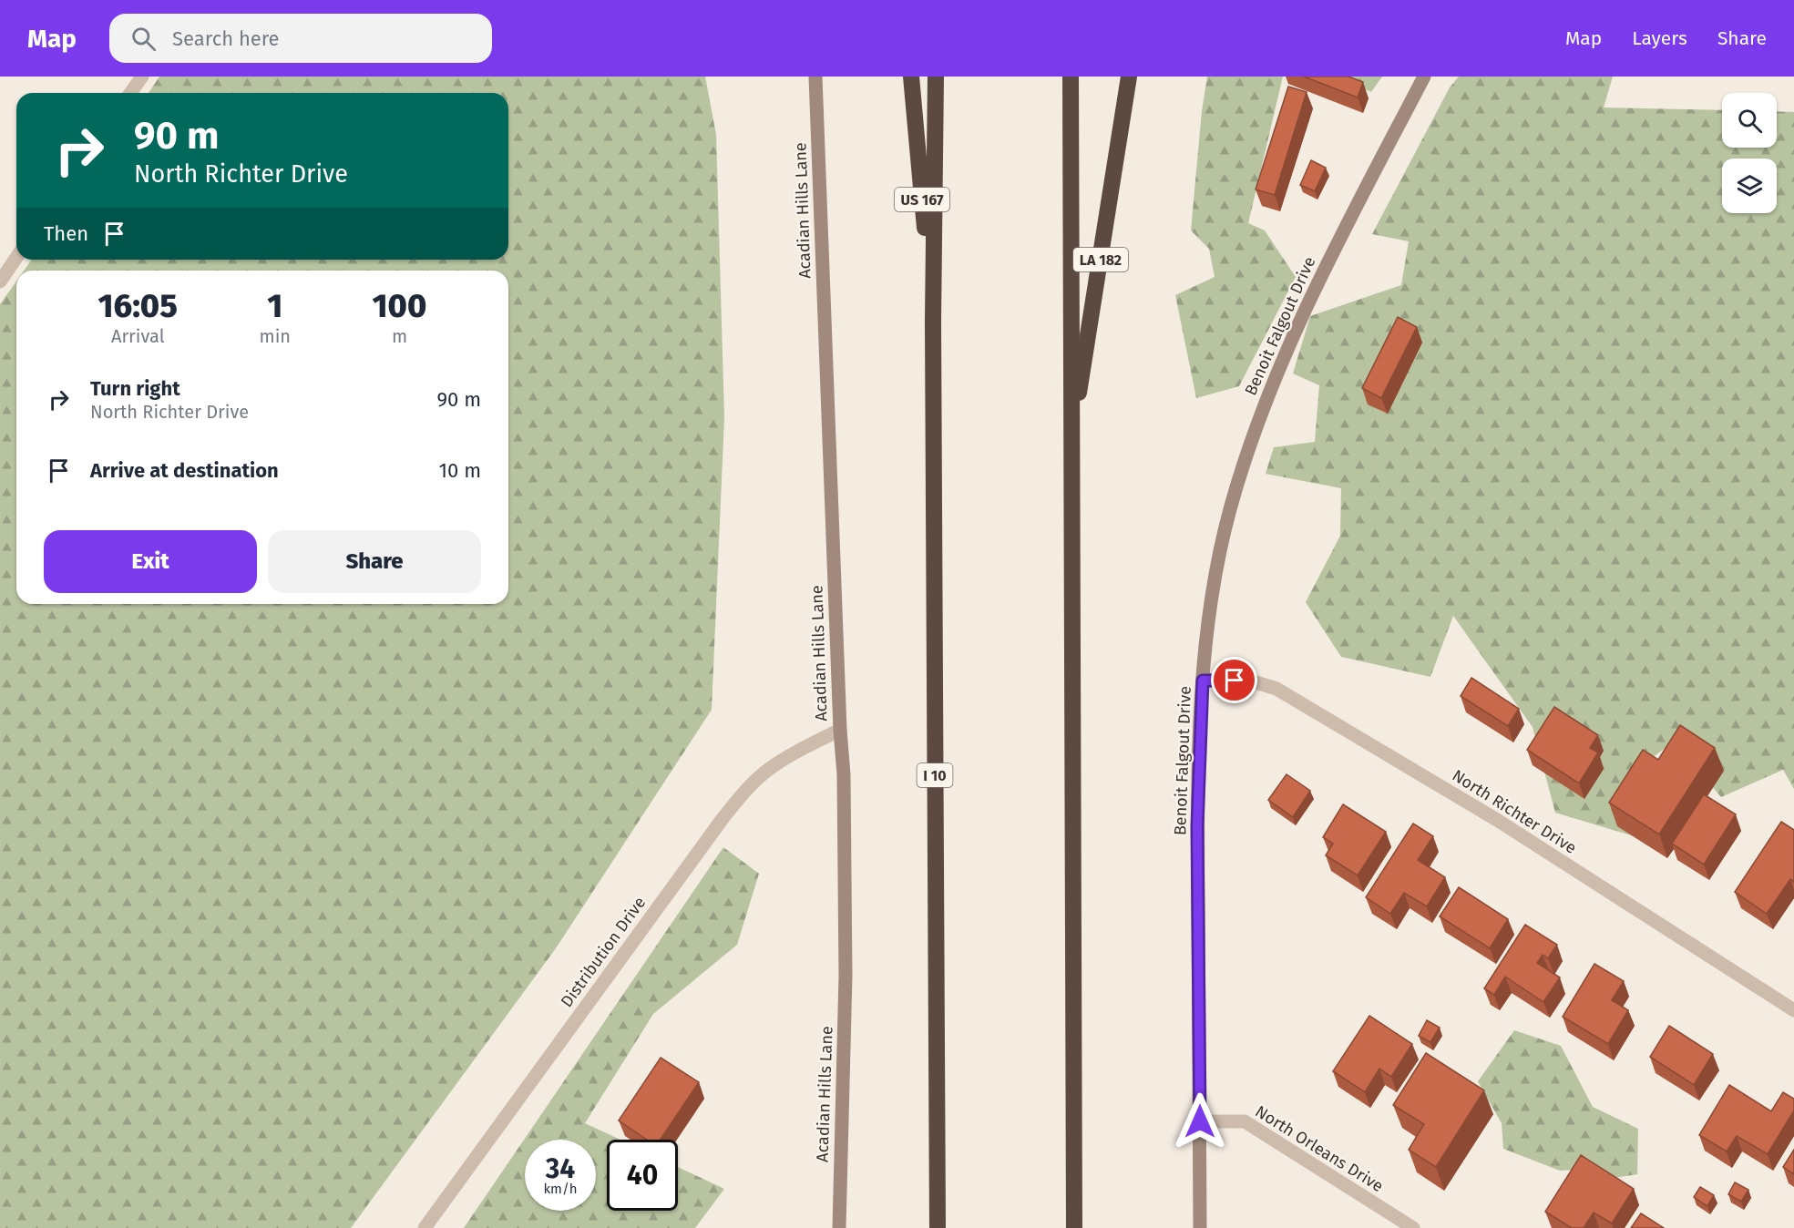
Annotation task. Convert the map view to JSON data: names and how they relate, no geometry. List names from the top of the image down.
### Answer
{
  "streets": {
    "highway": ["US 167", "LA 182", "I 10"],
    "street": [
      "Acadian Hills Lane",
      "Benoit Falgout Drive",
      "North Richter Drive",
      "Distribution Drive",
      "North Orleans Drive"
    ]
  },
  "crossings": [
    ["US 167", "I 10"],
    ["Acadian Hills Lane", "Distribution Drive"],
    ["Benoit Falgout Drive", "North Richter Drive"],
    ["Benoit Falgout Drive", "North Orleans Drive"]
  ],
  "page": {
    "header": "Map",
    "search": "Search here",
    "nav": ["Map", "Layers", "Share"],
    "turn": ["90 m", "North Richter Drive"],
    "then": "Then",
    "eta": [
      "16:05",
      "Arrival",
      "1",
      "min",
      "100",
      "m"
    ],
    "list": [
      {
        "name": "Turn right",
        "note": "North Richter Drive",
        "value": "90 m"
      },
      {
        "name": "Arrive at destination",
        "value": "10 m"
      }
    ],
    "buttons": ["Exit", "Share"],
    "speed": "34 km/h",
    "limit": "40"
  }
}
